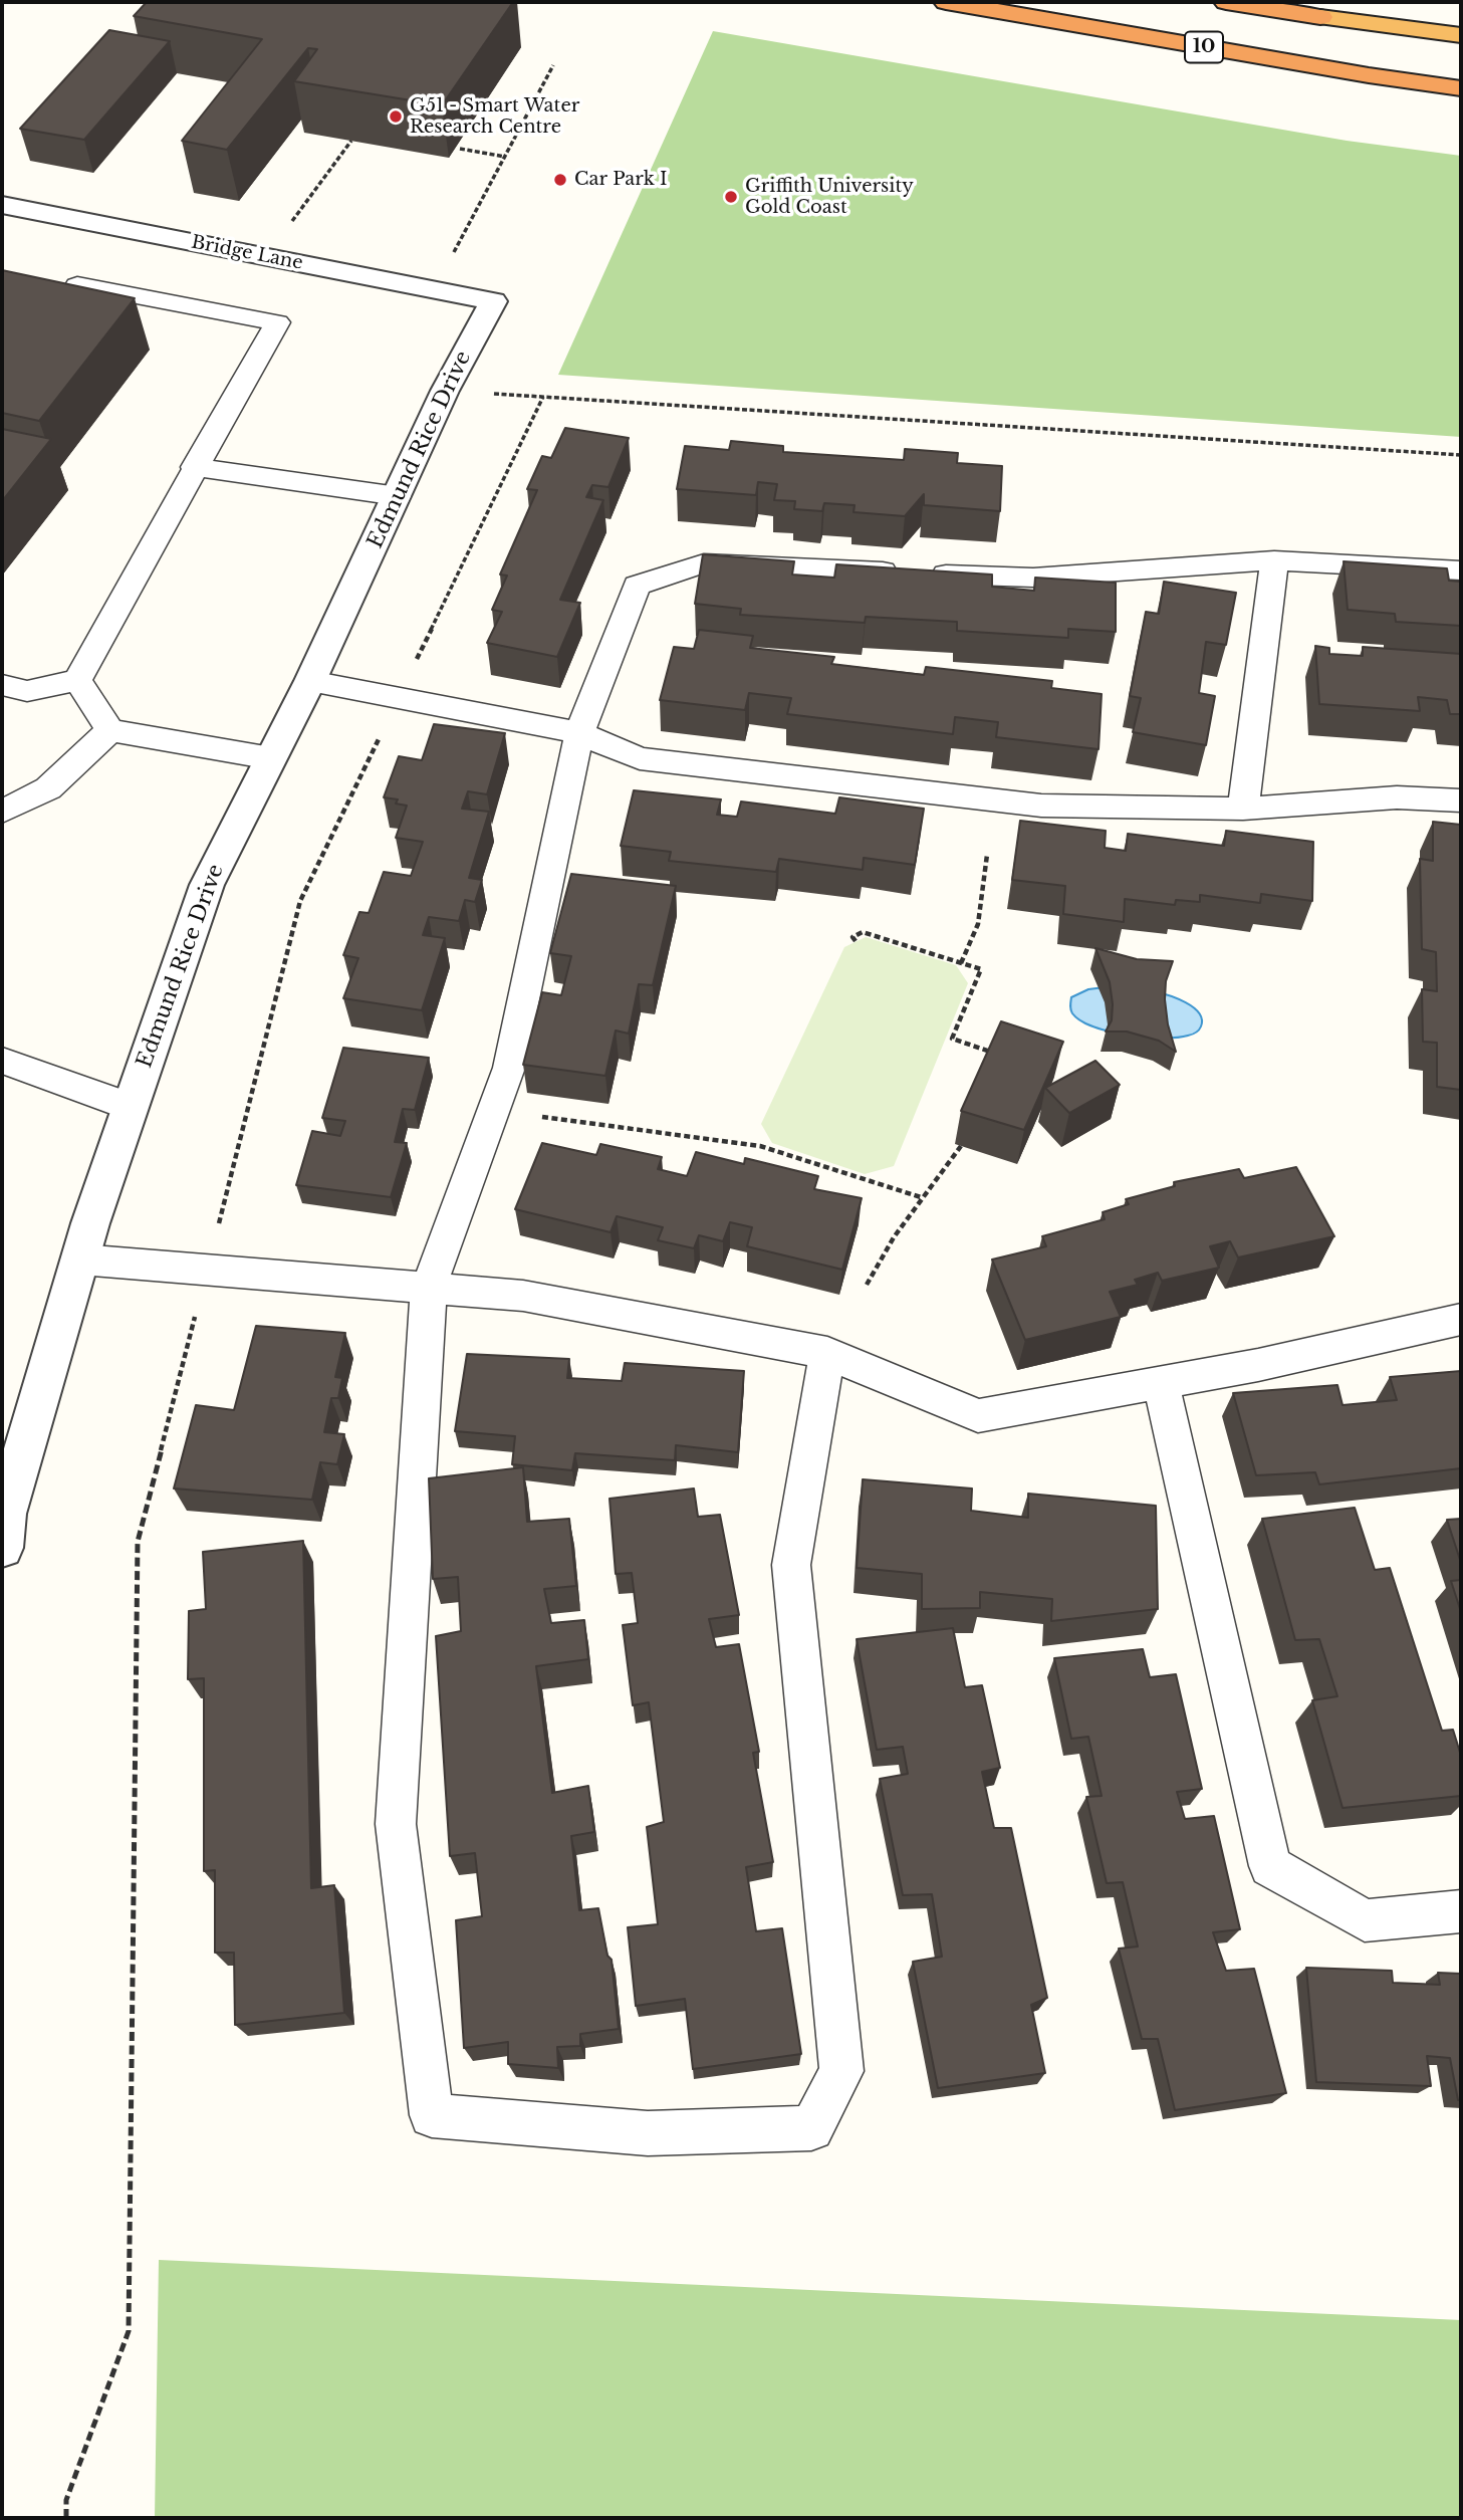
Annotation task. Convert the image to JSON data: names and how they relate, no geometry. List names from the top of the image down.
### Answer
{
  "streets": {
    "highway": ["10"],
    "street": ["Bridge Lane", "Edmund Rice Drive"]
  },
  "crossings": [
    ["Bridge Lane", "Edmund Rice Drive"]
  ],
  "places": ["G51 - Smart Water Research Centre", "Car Park I", "Griffith University Gold Coast"]
}
